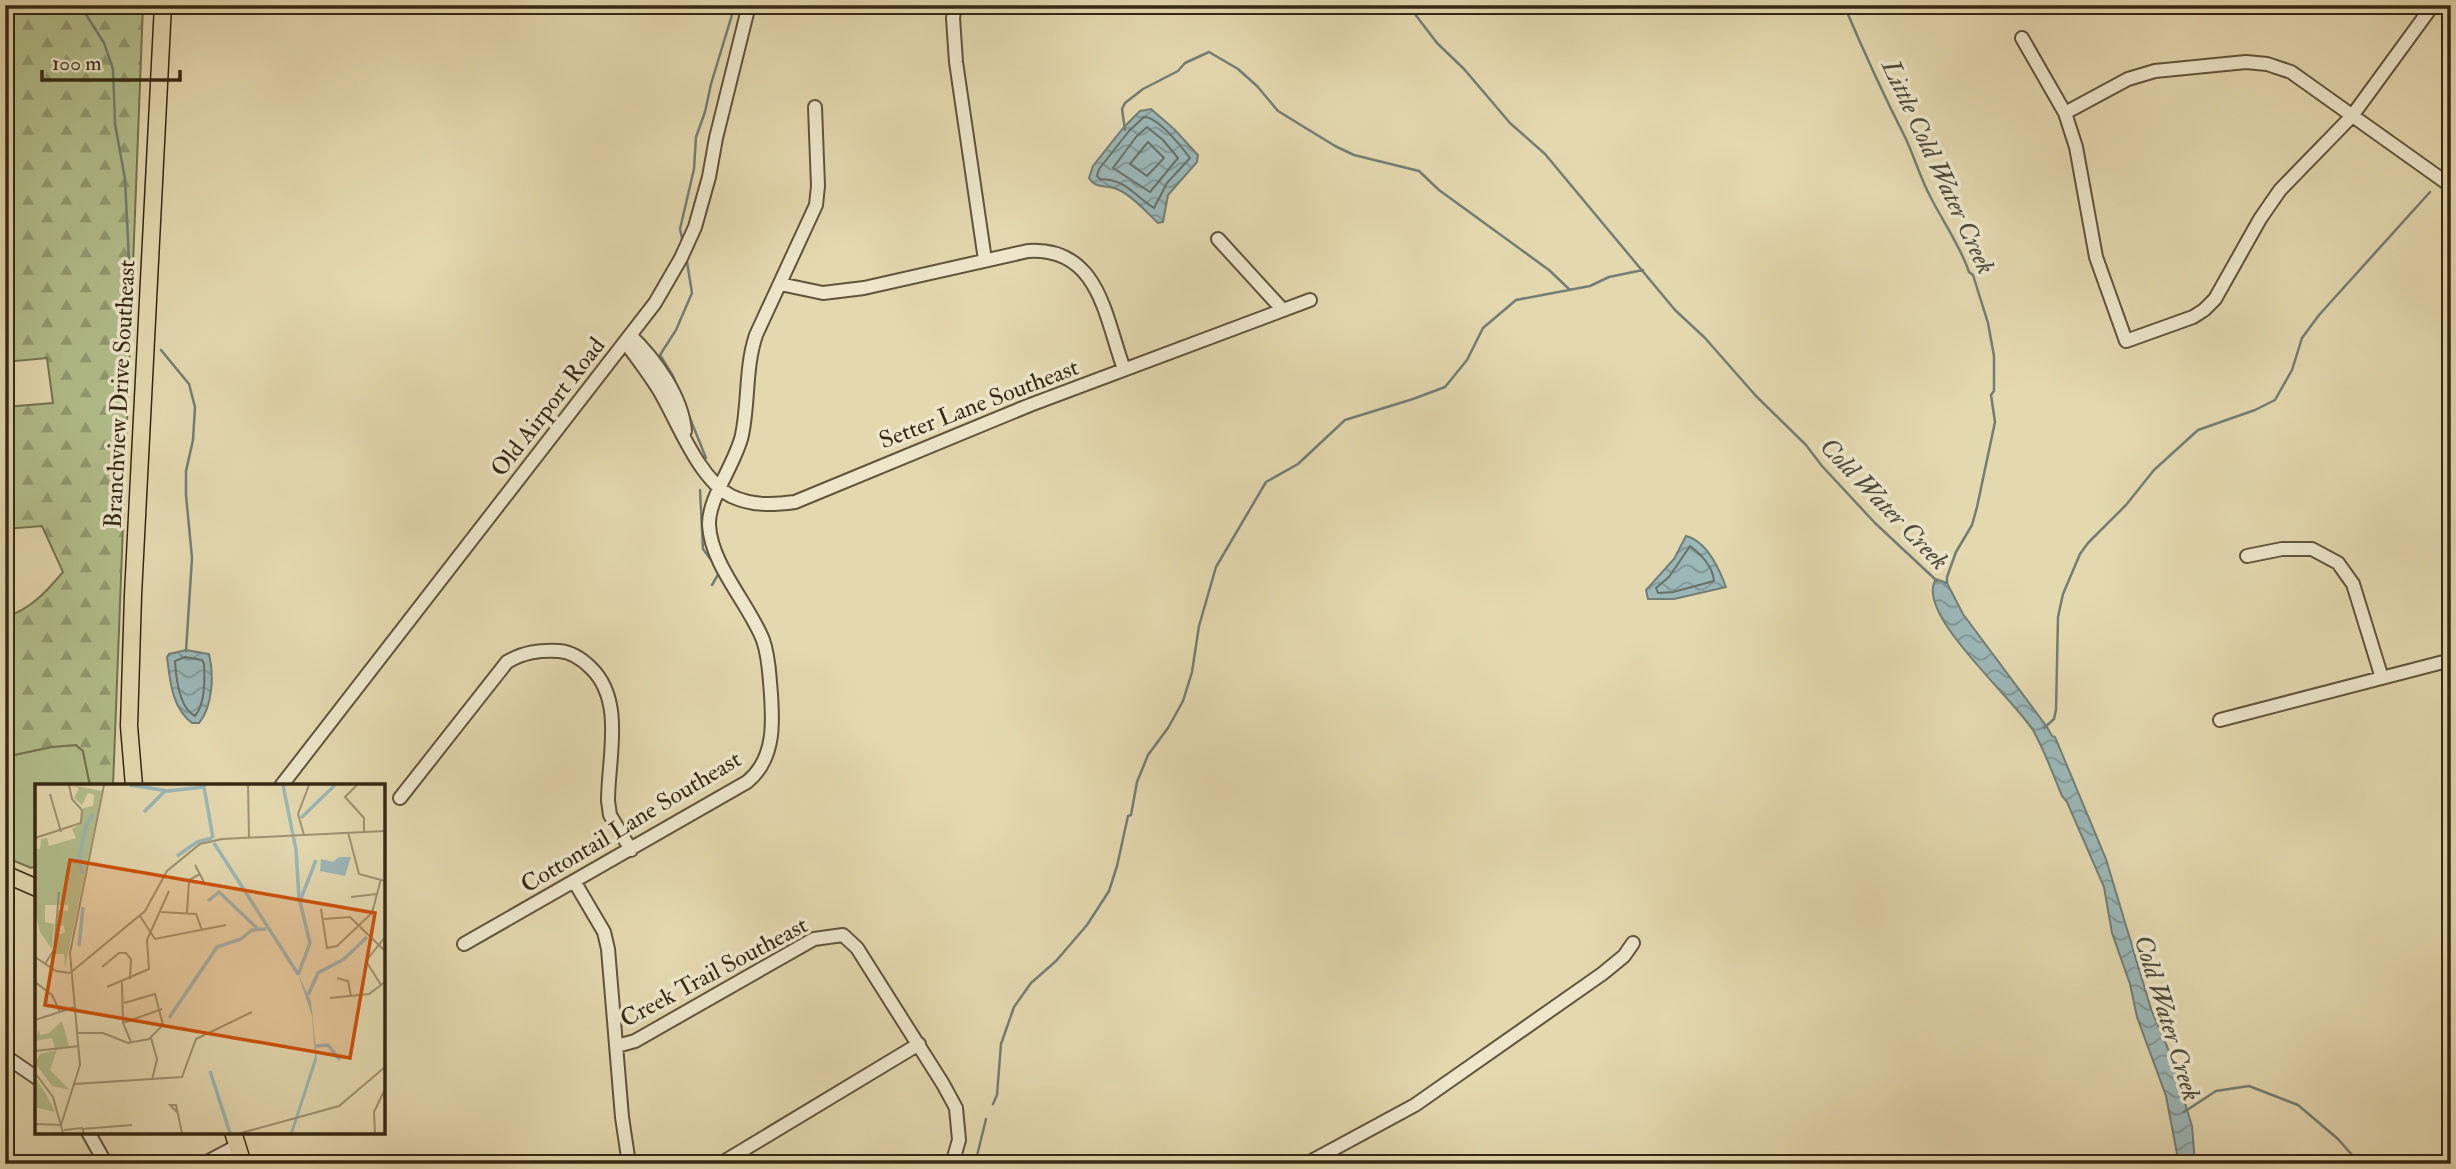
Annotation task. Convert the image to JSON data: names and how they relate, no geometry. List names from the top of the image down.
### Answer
{
  "streets": {
    "main road": ["Branchview Drive Southeast"],
    "street": [
      "Setter Lane Southeast",
      "Old Airport Road",
      "Cottontail Lane Southeast",
      "Creek Trail Southeast"
    ]
  },
  "crossings": [
    ["Setter Lane Southeast", "Old Airport Road"],
    ["Setter Lane Southeast", "Cottontail Lane Southeast"]
  ],
  "water": ["Little Cold Water Creek", "Cold Water Creek"],
  "scale_bar": "100 m"
}
